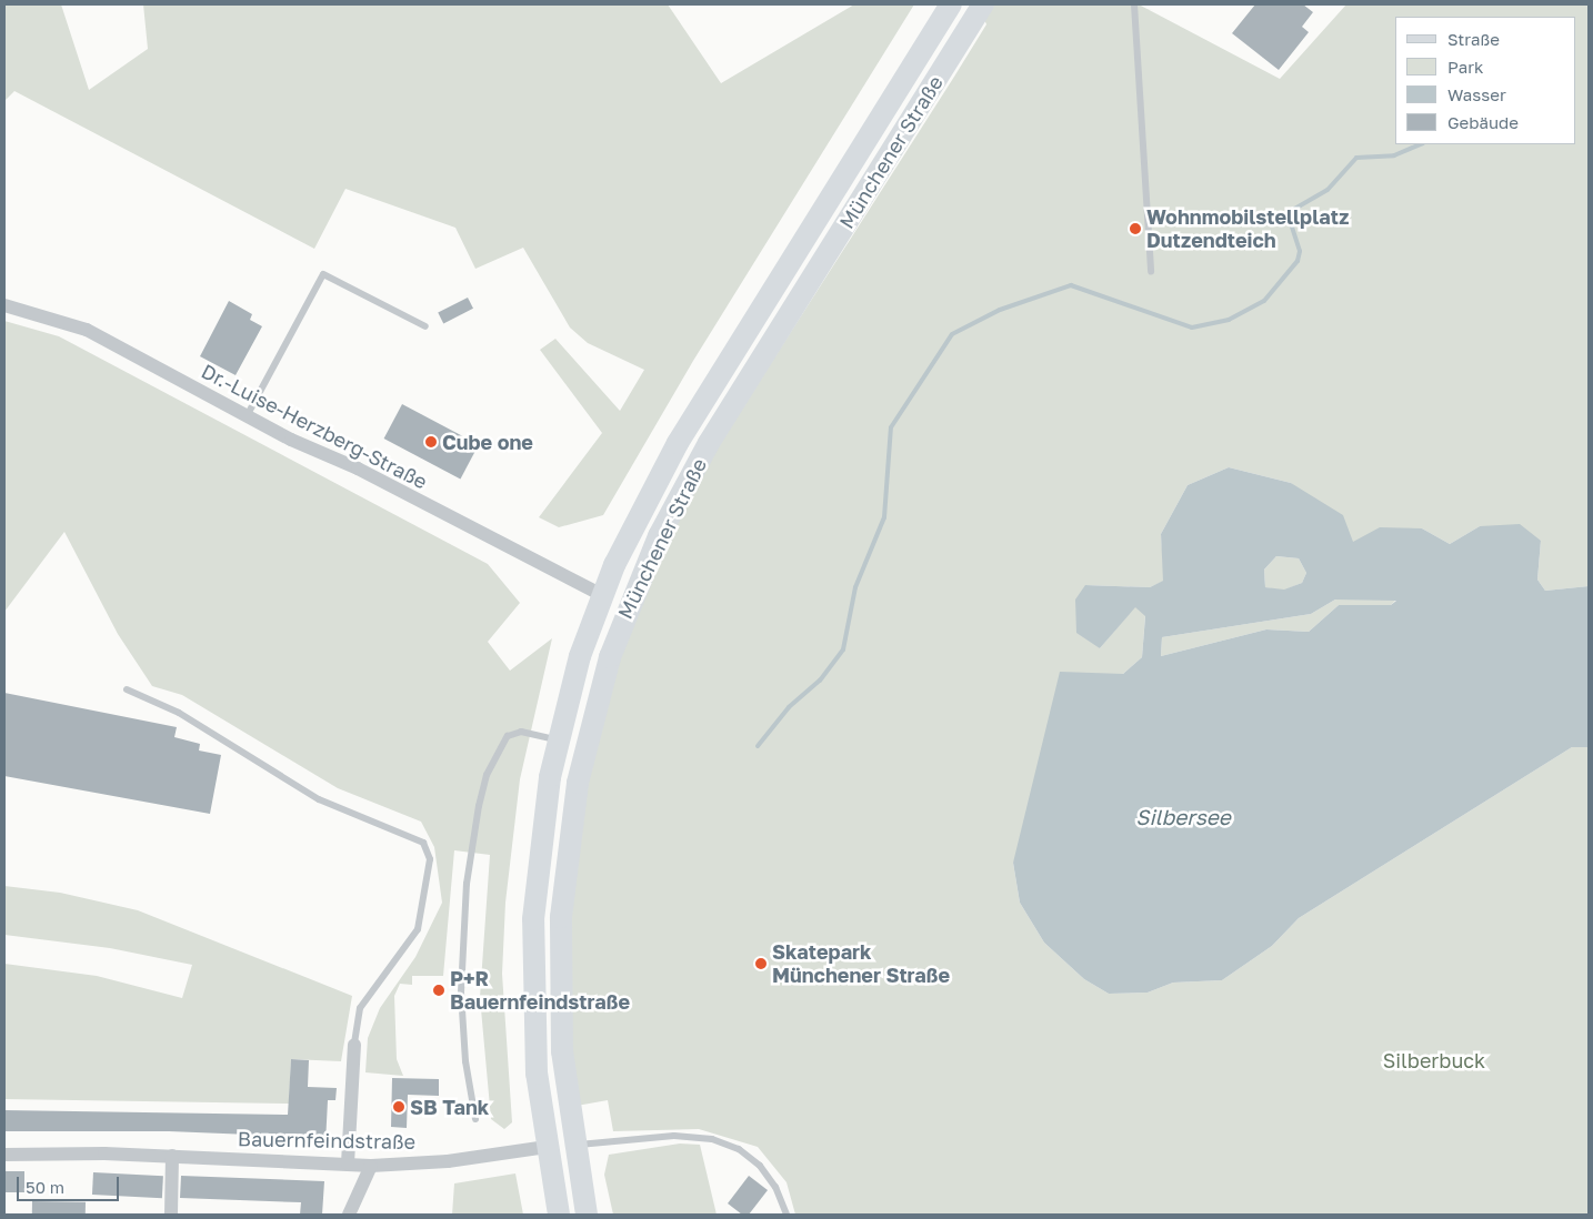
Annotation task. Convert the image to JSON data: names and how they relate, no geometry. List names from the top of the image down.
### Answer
{
  "streets": {
    "main road": ["Münchener Straße"],
    "street": ["Dr.-Luise-Herzberg-Straße", "Bauernfeindstraße"]
  },
  "crossings": [
    ["Münchener Straße", "Dr.-Luise-Herzberg-Straße"],
    ["Münchener Straße", "Bauernfeindstraße"]
  ],
  "water": ["Silbersee"],
  "parks": ["Silberbuck"],
  "places": [
    "Wohnmobilstellplatz Dutzendteich",
    "Cube one",
    "Skatepark Münchener Straße",
    "P+R Bauernfeindstraße",
    "SB Tank"
  ],
  "legend": [
    "Straße",
    "Park",
    "Wasser",
    "Gebäude"
  ],
  "scale_bar": "50 m"
}
